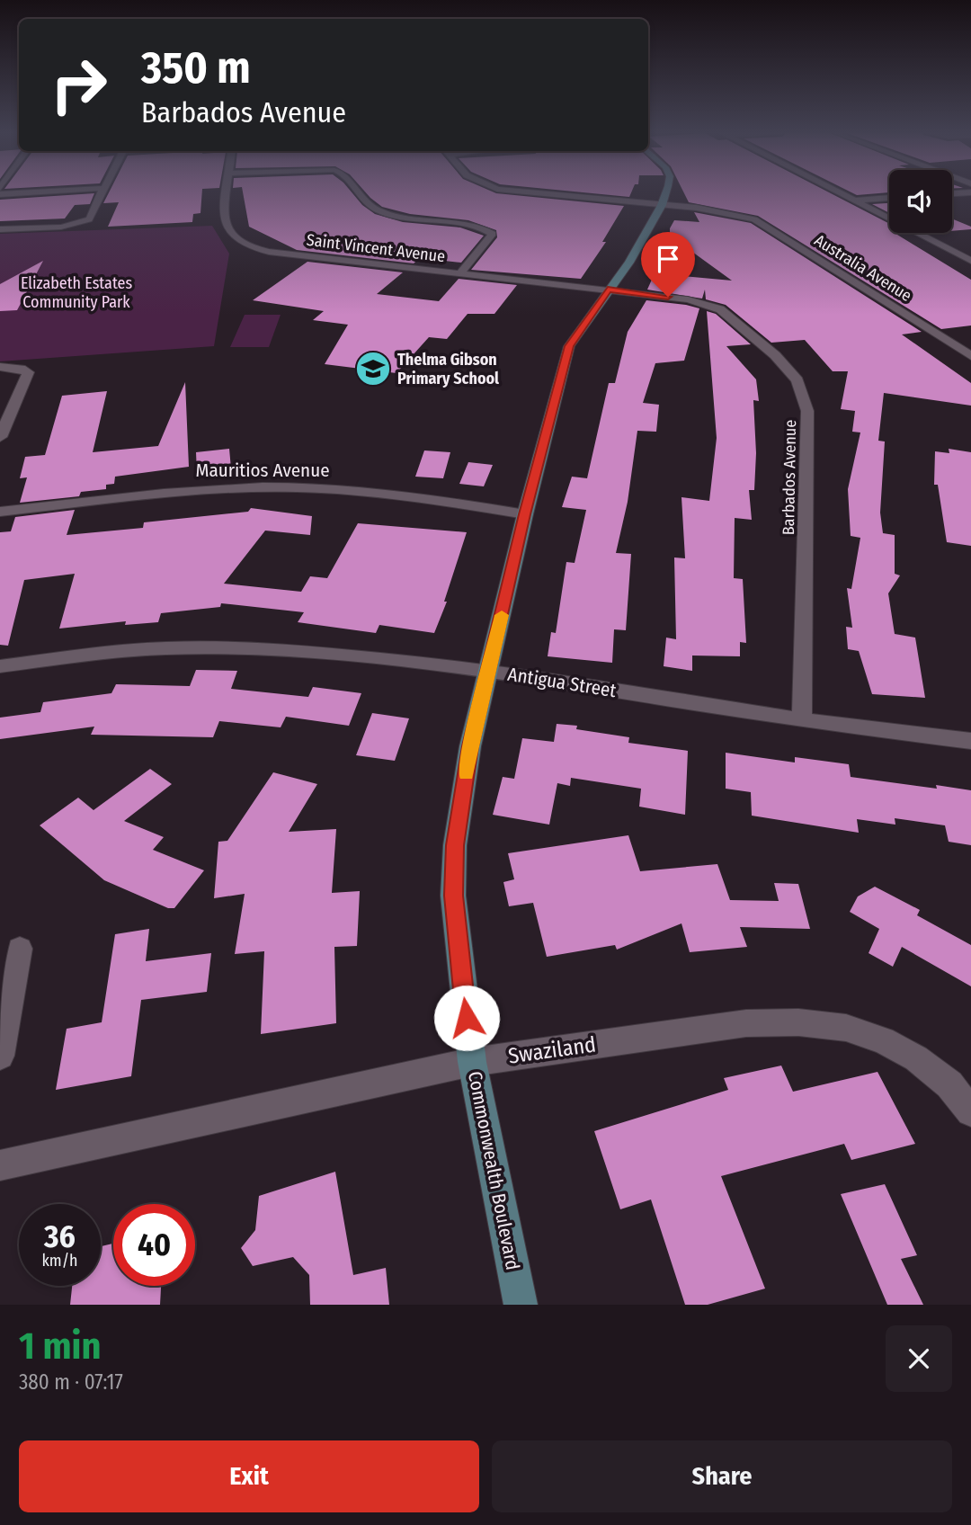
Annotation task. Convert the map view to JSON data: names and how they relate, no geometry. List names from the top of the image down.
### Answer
{
  "streets": {
    "street": [
      "Saint Vincent Avenue",
      "Australia Avenue",
      "Mauritios Avenue",
      "Barbados Avenue",
      "Antigua Street",
      "Swaziland",
      "Commonwealth Boulevard"
    ]
  },
  "crossings": [
    ["Saint Vincent Avenue", "Barbados Avenue"],
    ["Saint Vincent Avenue", "Commonwealth Boulevard"],
    ["Australia Avenue", "Commonwealth Boulevard"],
    ["Mauritios Avenue", "Commonwealth Boulevard"],
    ["Barbados Avenue", "Antigua Street"],
    ["Barbados Avenue", "Commonwealth Boulevard"],
    ["Antigua Street", "Commonwealth Boulevard"],
    ["Swaziland", "Commonwealth Boulevard"]
  ],
  "parks": ["Elizabeth Estates Community Park"],
  "places": {
    "school or university": ["Thelma Gibson Primary School"]
  },
  "page": {
    "turn": ["350 m", "Barbados Avenue"],
    "speed": "36 km/h",
    "limit": "40",
    "heading": ["1 min", "380 m · 07:17"],
    "buttons": ["Exit", "Share"]
  }
}
